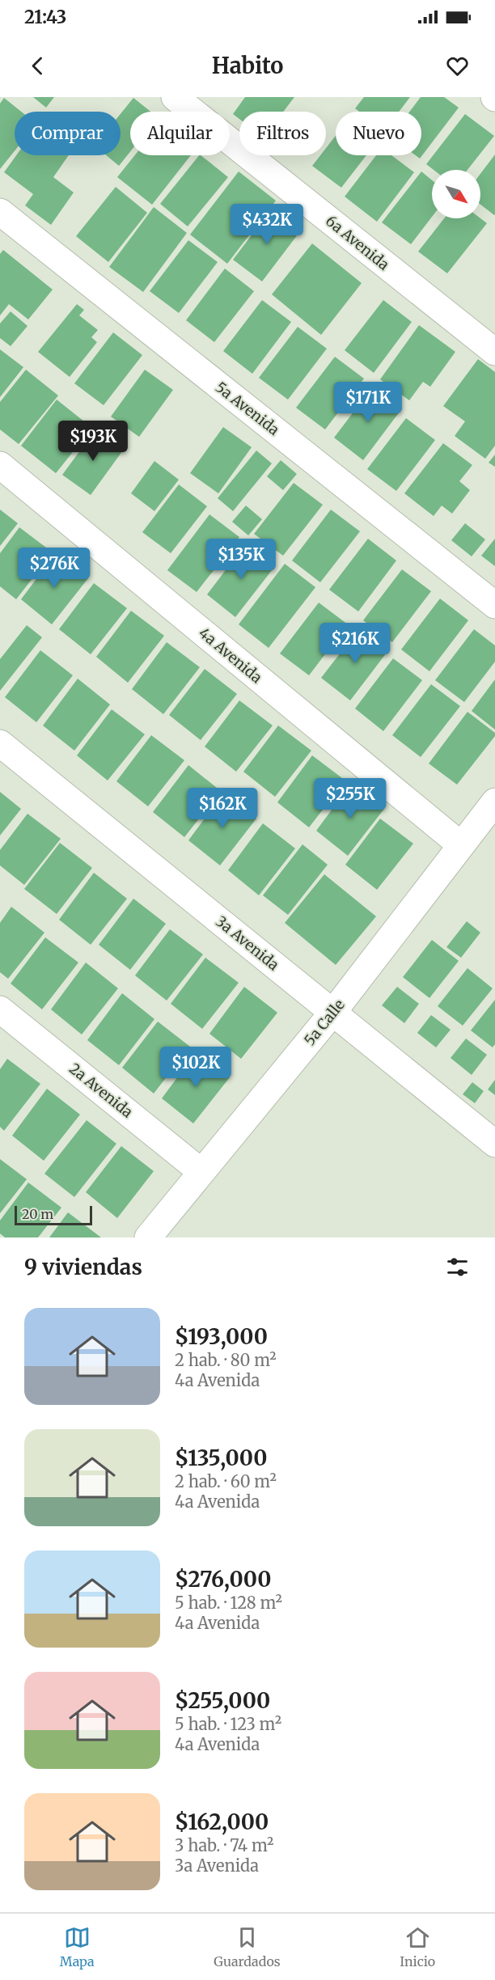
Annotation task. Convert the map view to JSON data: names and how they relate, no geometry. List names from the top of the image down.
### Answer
{
  "streets": {
    "street": [
      "6a Avenida",
      "5a Avenida",
      "4a Avenida",
      "3a Avenida",
      "5a Calle",
      "2a Avenida"
    ]
  },
  "crossings": [
    ["4a Avenida", "5a Calle"],
    ["3a Avenida", "5a Calle"],
    ["5a Calle", "2a Avenida"]
  ],
  "scale_bar": "20 m",
  "north": "bottom right",
  "page": {
    "status": "21:43",
    "header": "Habito",
    "chip": [
      "Comprar",
      "Alquilar",
      "Filtros",
      "Nuevo"
    ],
    "price": [
      "$432K",
      "$171K",
      "$193K",
      "$135K",
      "$276K",
      "$216K",
      "$255K",
      "$162K",
      "$102K"
    ],
    "scale": "20 m",
    "heading": "9 viviendas",
    "list": [
      {
        "name": "$193,000",
        "note": "2 hab. · 80 m² · 4a Avenida"
      },
      {
        "name": "$135,000",
        "note": "2 hab. · 60 m² · 4a Avenida"
      },
      {
        "name": "$276,000",
        "note": "5 hab. · 128 m² · 4a Avenida"
      },
      {
        "name": "$255,000",
        "note": "5 hab. · 123 m² · 4a Avenida"
      },
      {
        "name": "$162,000",
        "note": "3 hab. · 74 m² · 3a Avenida"
      }
    ],
    "tabs": ["Mapa", "Guardados", "Inicio"]
  }
}
